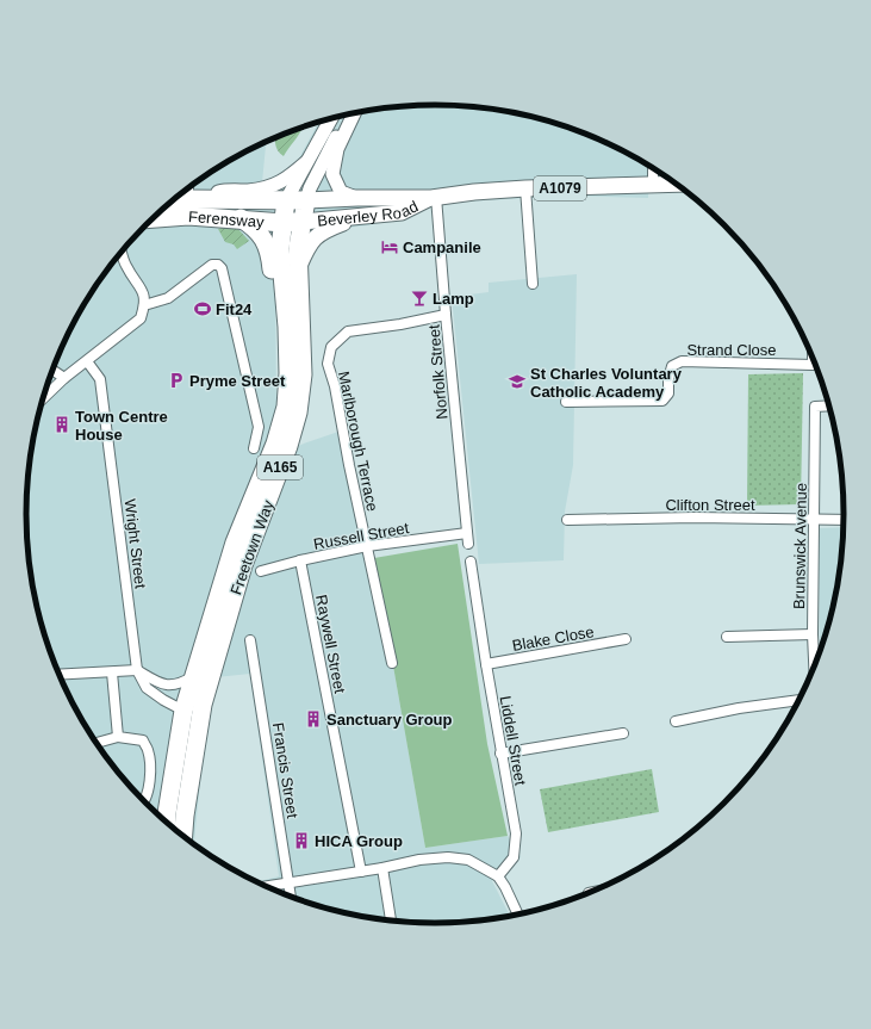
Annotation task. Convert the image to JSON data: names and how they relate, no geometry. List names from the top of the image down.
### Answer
{
  "streets": {
    "highway": ["Ferensway", "A165", "Freetown Way"],
    "main road": ["A1079", "Beverley Road"],
    "street": [
      "Strand Close",
      "Norfolk Street",
      "Marlborough Terrace",
      "Clifton Street",
      "Russell Street",
      "Wright Street",
      "Brunswick Avenue",
      "Blake Close",
      "Raywell Street",
      "Liddell Street",
      "Francis Street"
    ]
  },
  "crossings": [
    ["Beverley Road", "Ferensway"],
    ["Beverley Road", "Norfolk Street"],
    ["Beverley Road", "Freetown Way"],
    ["Ferensway", "Freetown Way"],
    ["Norfolk Street", "Marlborough Terrace"],
    ["Norfolk Street", "Russell Street"],
    ["Marlborough Terrace", "Russell Street"],
    ["Clifton Street", "Brunswick Avenue"],
    ["Russell Street", "Raywell Street"],
    ["Wright Street", "Freetown Way"],
    ["Blake Close", "Liddell Street"]
  ],
  "places": {
    "hotel": ["Campanile"],
    "bar": ["Lamp"],
    "sports": ["Fit24"],
    "parking": ["Pryme Street"],
    "school or university": ["St Charles Voluntary Catholic Academy"],
    "building": ["Town Centre House", "Sanctuary Group", "HICA Group"]
  }
}
